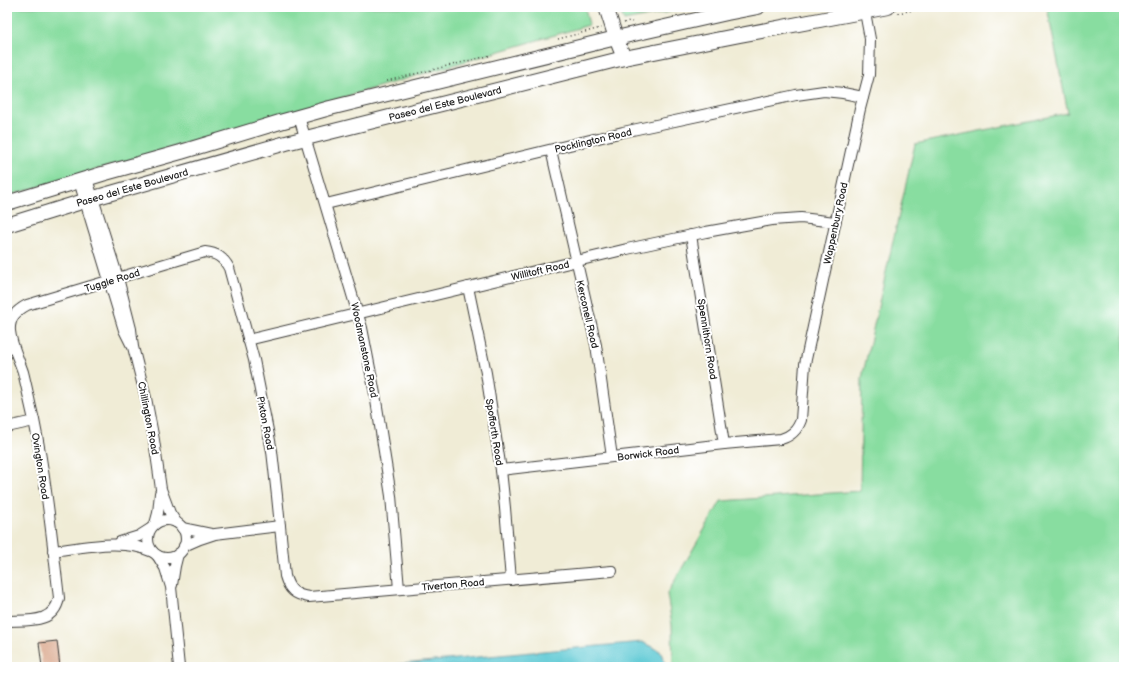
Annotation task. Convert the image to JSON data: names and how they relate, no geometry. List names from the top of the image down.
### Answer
{
  "streets": {
    "main road": ["Paseo del Este Boulevard"],
    "street": [
      "Pocklington Road",
      "Wappenbury Road",
      "Willitoft Road",
      "Tuggle Road",
      "Kerconell Road",
      "Spennithorn Road",
      "Woodmanstone Road",
      "Chillington Road",
      "Pixton Road",
      "Spofforth Road",
      "Borwick Road",
      "Ovington Road",
      "Tiverton Road"
    ]
  },
  "crossings": [
    ["Paseo del Este Boulevard", "Wappenbury Road"],
    ["Paseo del Este Boulevard", "Woodmanstone Road"],
    ["Paseo del Este Boulevard", "Chillington Road"],
    ["Pocklington Road", "Wappenbury Road"],
    ["Pocklington Road", "Kerconell Road"],
    ["Pocklington Road", "Woodmanstone Road"],
    ["Wappenbury Road", "Willitoft Road"],
    ["Wappenbury Road", "Borwick Road"],
    ["Willitoft Road", "Kerconell Road"],
    ["Willitoft Road", "Spennithorn Road"],
    ["Willitoft Road", "Woodmanstone Road"],
    ["Willitoft Road", "Pixton Road"],
    ["Willitoft Road", "Spofforth Road"],
    ["Tuggle Road", "Chillington Road"],
    ["Tuggle Road", "Pixton Road"],
    ["Tuggle Road", "Ovington Road"],
    ["Kerconell Road", "Borwick Road"],
    ["Spennithorn Road", "Borwick Road"],
    ["Woodmanstone Road", "Tiverton Road"],
    ["Pixton Road", "Tiverton Road"],
    ["Spofforth Road", "Borwick Road"],
    ["Spofforth Road", "Tiverton Road"]
  ]
}
